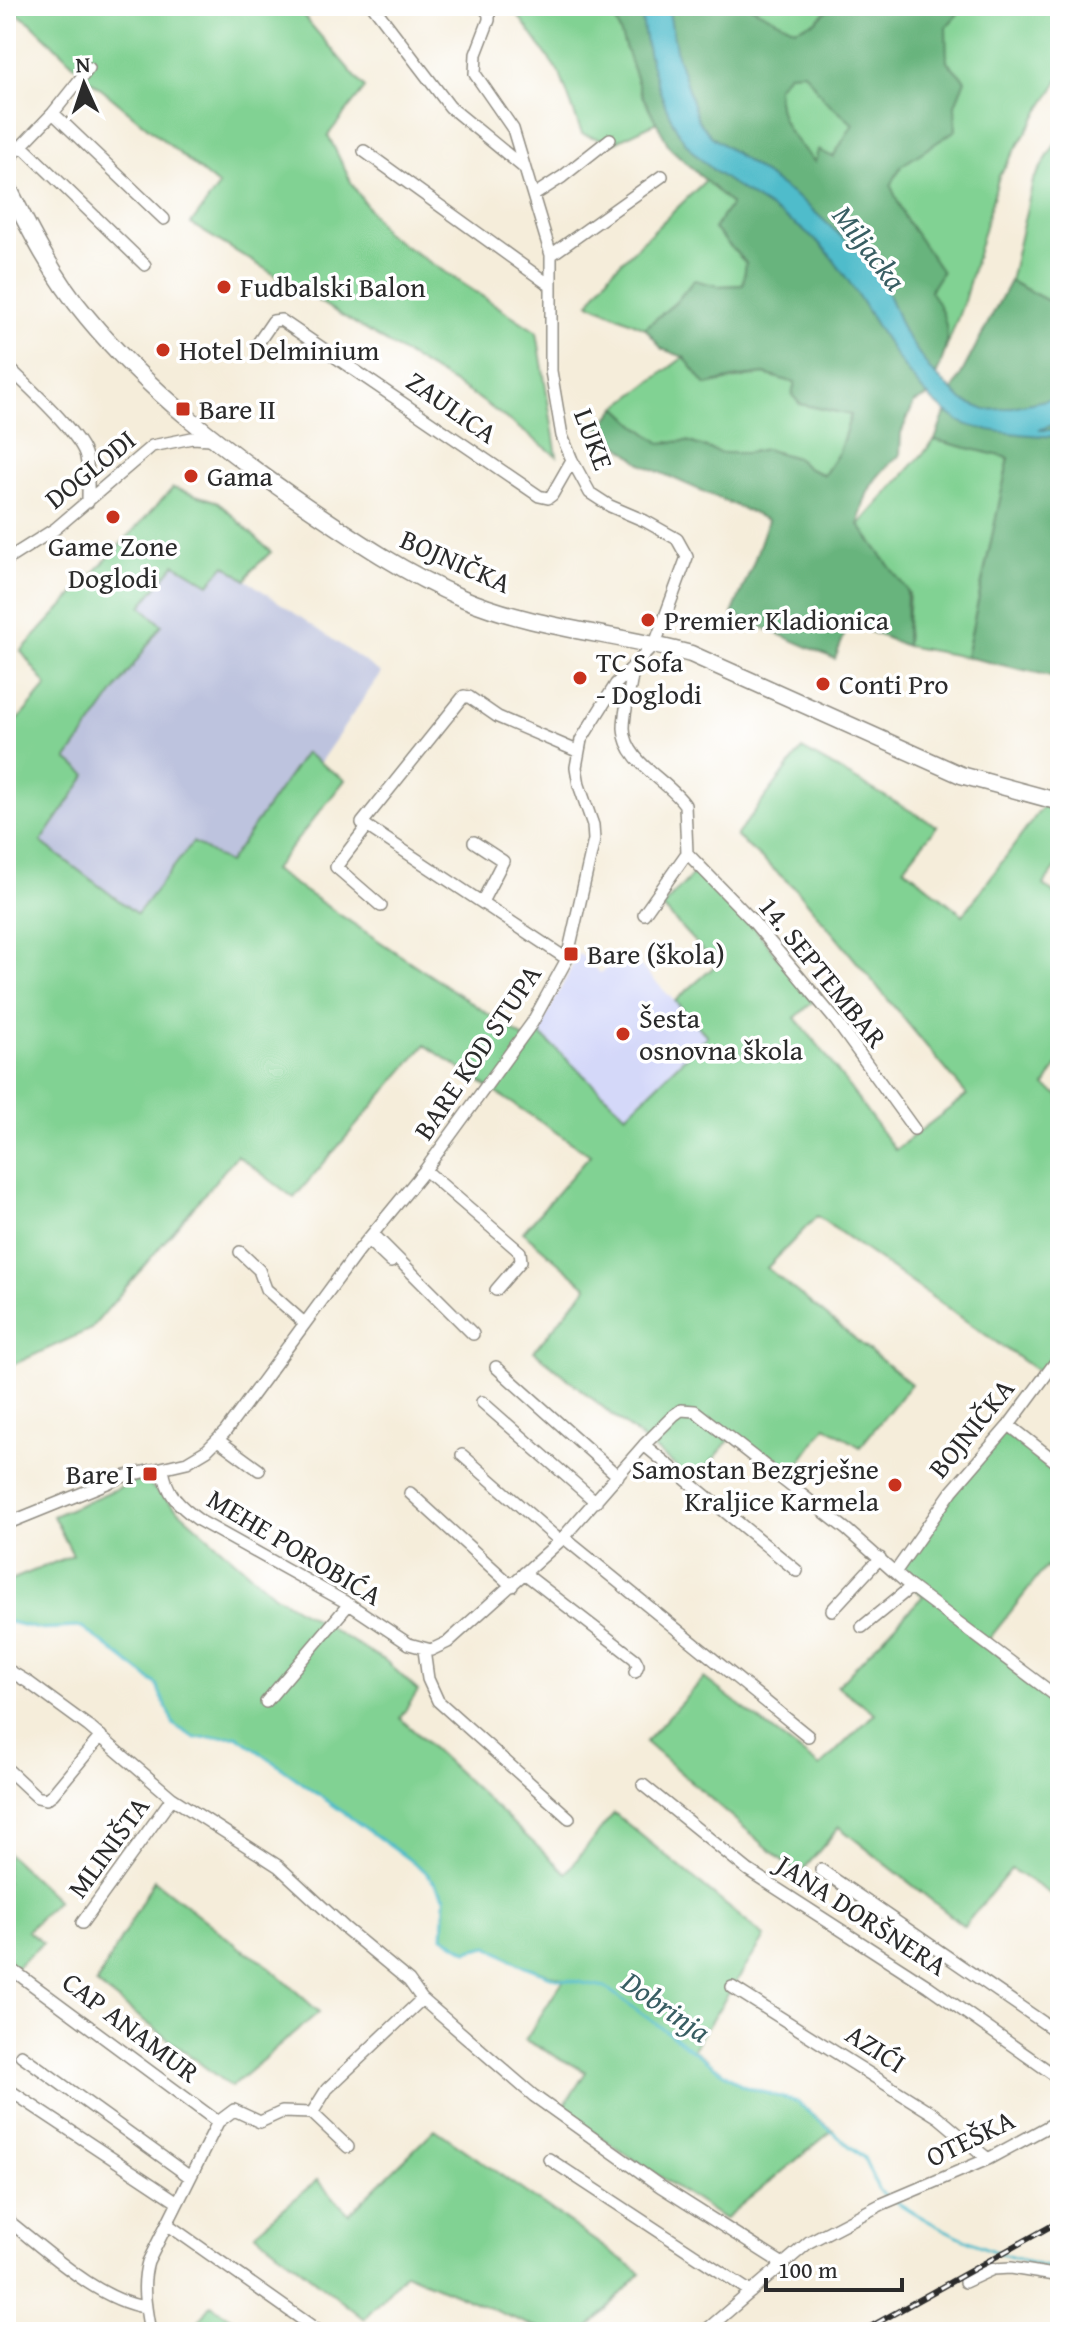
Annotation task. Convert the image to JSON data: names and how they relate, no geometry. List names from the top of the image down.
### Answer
{
  "streets": {
    "main road": ["BOJNIČKA"],
    "street": [
      "ZAULICA",
      "LUKE",
      "DOGLODI",
      "14. SEPTEMBAR",
      "BARE KOD STUPA",
      "MEHE POROBIĆA",
      "MLINIŠTA",
      "JANA DORŠNERA",
      "CAP ANAMUR",
      "AZIĆI",
      "OTEŠKA"
    ]
  },
  "crossings": [
    ["ZAULICA", "LUKE"],
    ["LUKE", "BOJNIČKA"],
    ["DOGLODI", "BOJNIČKA"],
    ["BARE KOD STUPA", "MEHE POROBIĆA"],
    ["MLINIŠTA", "OTEŠKA"],
    ["AZIĆI", "OTEŠKA"]
  ],
  "water": ["Miljacka", "Dobrinja"],
  "places": {
    "other": [
      "Fudbalski Balon",
      "Hotel Delminium",
      "Gama",
      "Game Zone Doglodi",
      "Premier Kladionica",
      "TC Sofa - Doglodi",
      "Conti Pro",
      "Šesta osnovna škola",
      "Samostan Bezgrješne Kraljice Karmela"
    ],
    "transit": ["Bare II", "Bare (škola)", "Bare I"]
  },
  "scale_bar": "100 m",
  "north": "top"
}
